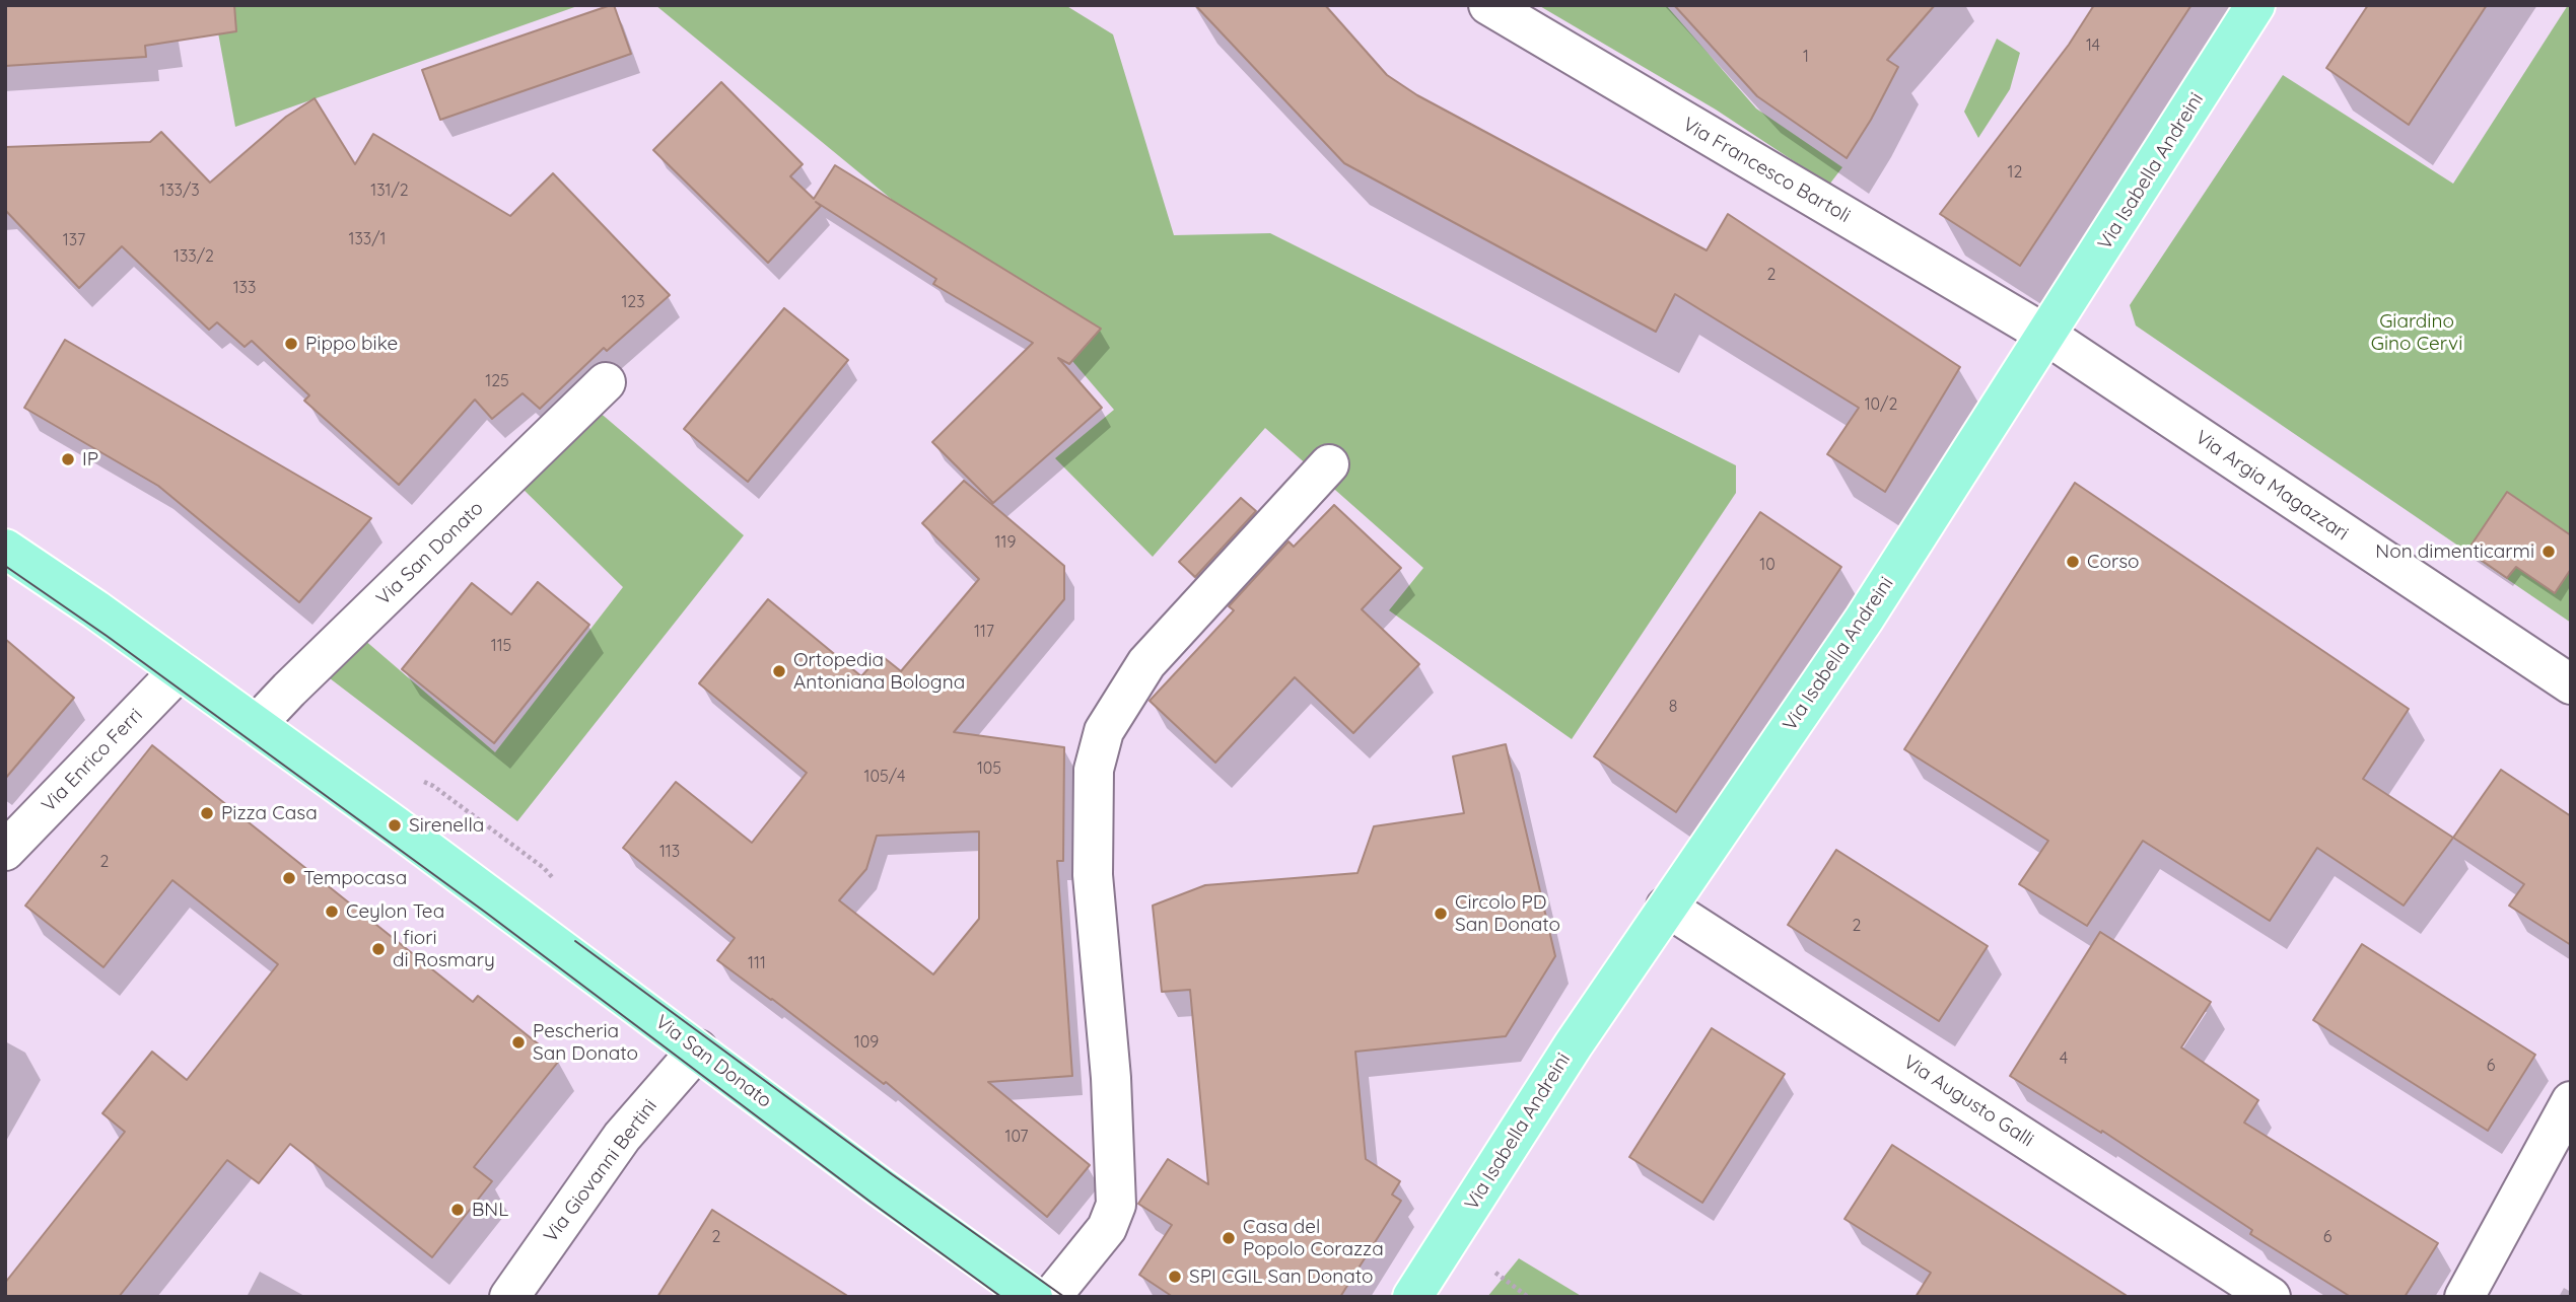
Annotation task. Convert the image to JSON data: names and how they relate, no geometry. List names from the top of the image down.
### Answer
{
  "streets": {
    "main road": ["Via Isabella Andreini", "Via San Donato"],
    "street": [
      "Via Francesco Bartoli",
      "Via Argia Magazzari",
      "Via Enrico Ferri",
      "Via Augusto Galli",
      "Via Giovanni Bertini"
    ]
  },
  "crossings": [
    ["Via Francesco Bartoli", "Via Isabella Andreini"],
    ["Via Francesco Bartoli", "Via Argia Magazzari"],
    ["Via Isabella Andreini", "Via Argia Magazzari"],
    ["Via Isabella Andreini", "Via Augusto Galli"],
    ["Via San Donato", "Via Enrico Ferri"],
    ["Via San Donato", "Via Giovanni Bertini"]
  ],
  "parks": ["Giardino Gino Cervi"],
  "places": [
    "Pippo bike",
    "IP",
    "Non dimenticarmi",
    "Corso",
    "Ortopedia Antoniana Bologna",
    "Pizza Casa",
    "Sirenella",
    "Tempocasa",
    "Ceylon Tea",
    "Circolo PD San Donato",
    "I fiori di Rosmary",
    "Pescheria San Donato",
    "BNL",
    "Casa del Popolo Corazza",
    "SPI CGIL San Donato"
  ],
  "house_numbers": [
    "14",
    "1",
    "12",
    "133/3",
    "131/2",
    "133/1",
    "137",
    "133/2",
    "2",
    "133",
    "123",
    "125",
    "10/2",
    "119",
    "10",
    "117",
    "115",
    "8",
    "105",
    "105/4",
    "113",
    "2",
    "2",
    "111",
    "109",
    "4",
    "6",
    "107",
    "2",
    "6"
  ]
}
